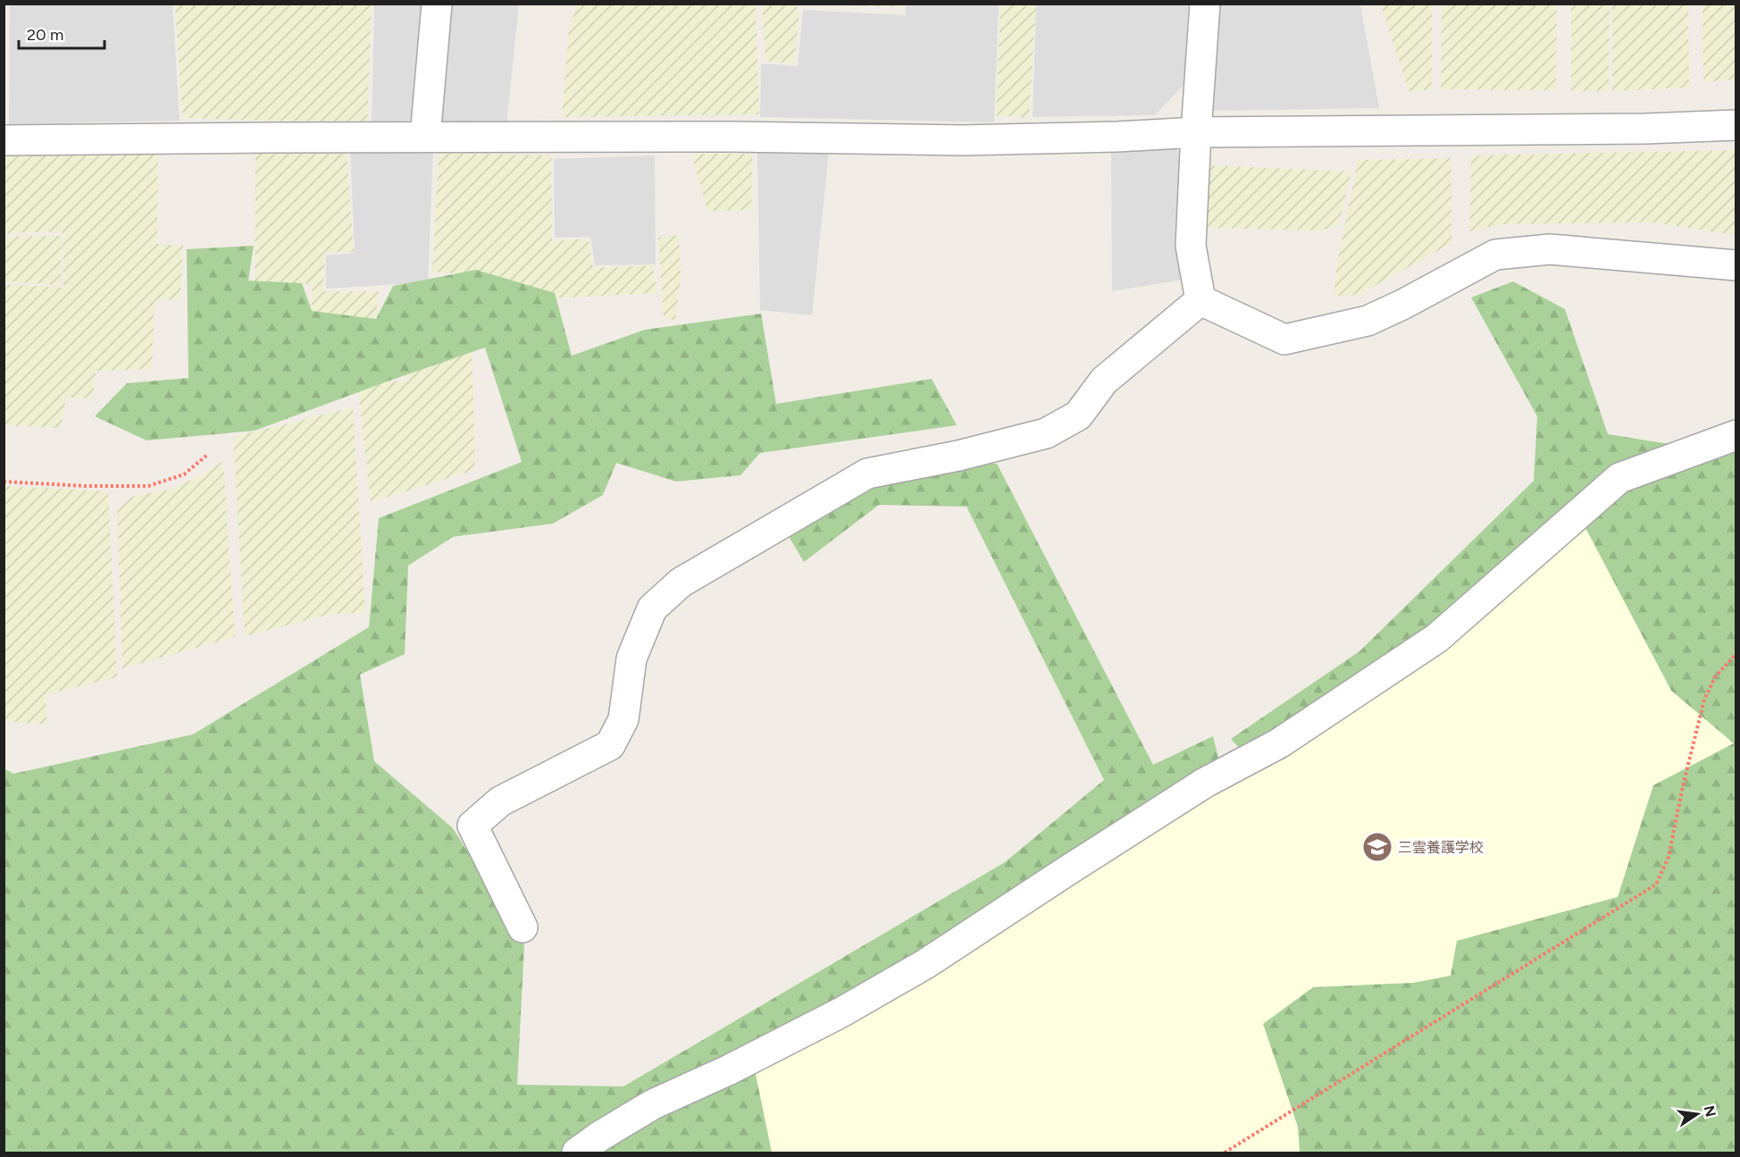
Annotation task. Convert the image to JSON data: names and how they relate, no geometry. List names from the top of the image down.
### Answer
{
  "places": {
    "school or university": ["三雲養護学校"]
  },
  "scale_bar": "20 m",
  "north": "right"
}
